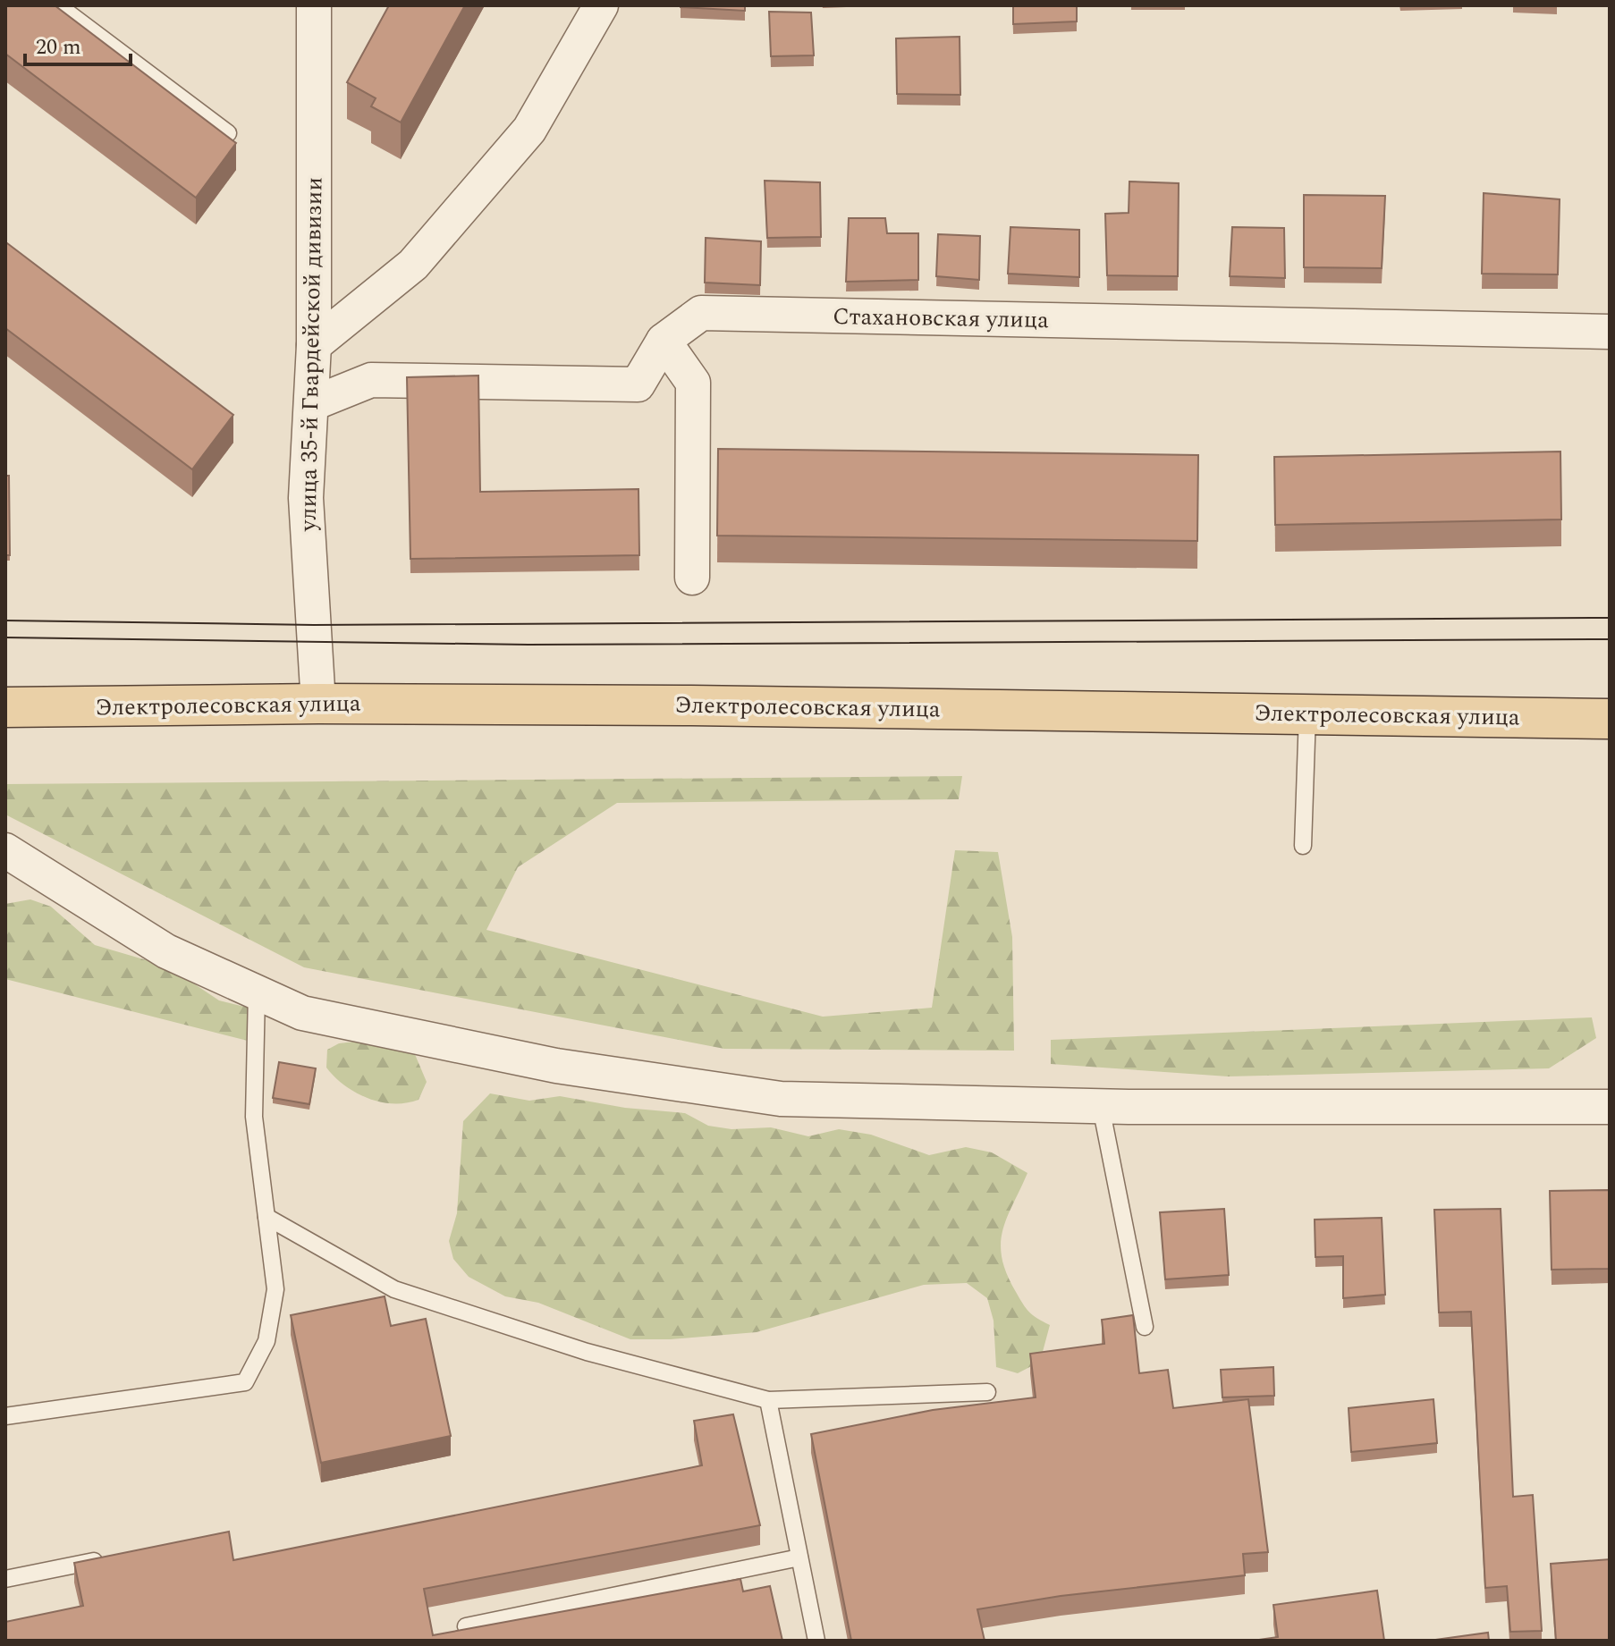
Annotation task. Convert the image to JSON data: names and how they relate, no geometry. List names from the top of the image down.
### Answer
{
  "streets": {
    "main road": ["Электролесовская улица"],
    "street": ["Стахановская улица", "улица 35-й Гвардейской дивизии"]
  },
  "crossings": [
    ["Стахановская улица", "улица 35-й Гвардейской дивизии"],
    ["улица 35-й Гвардейской дивизии", "Электролесовская улица"]
  ],
  "scale_bar": "20 m"
}
